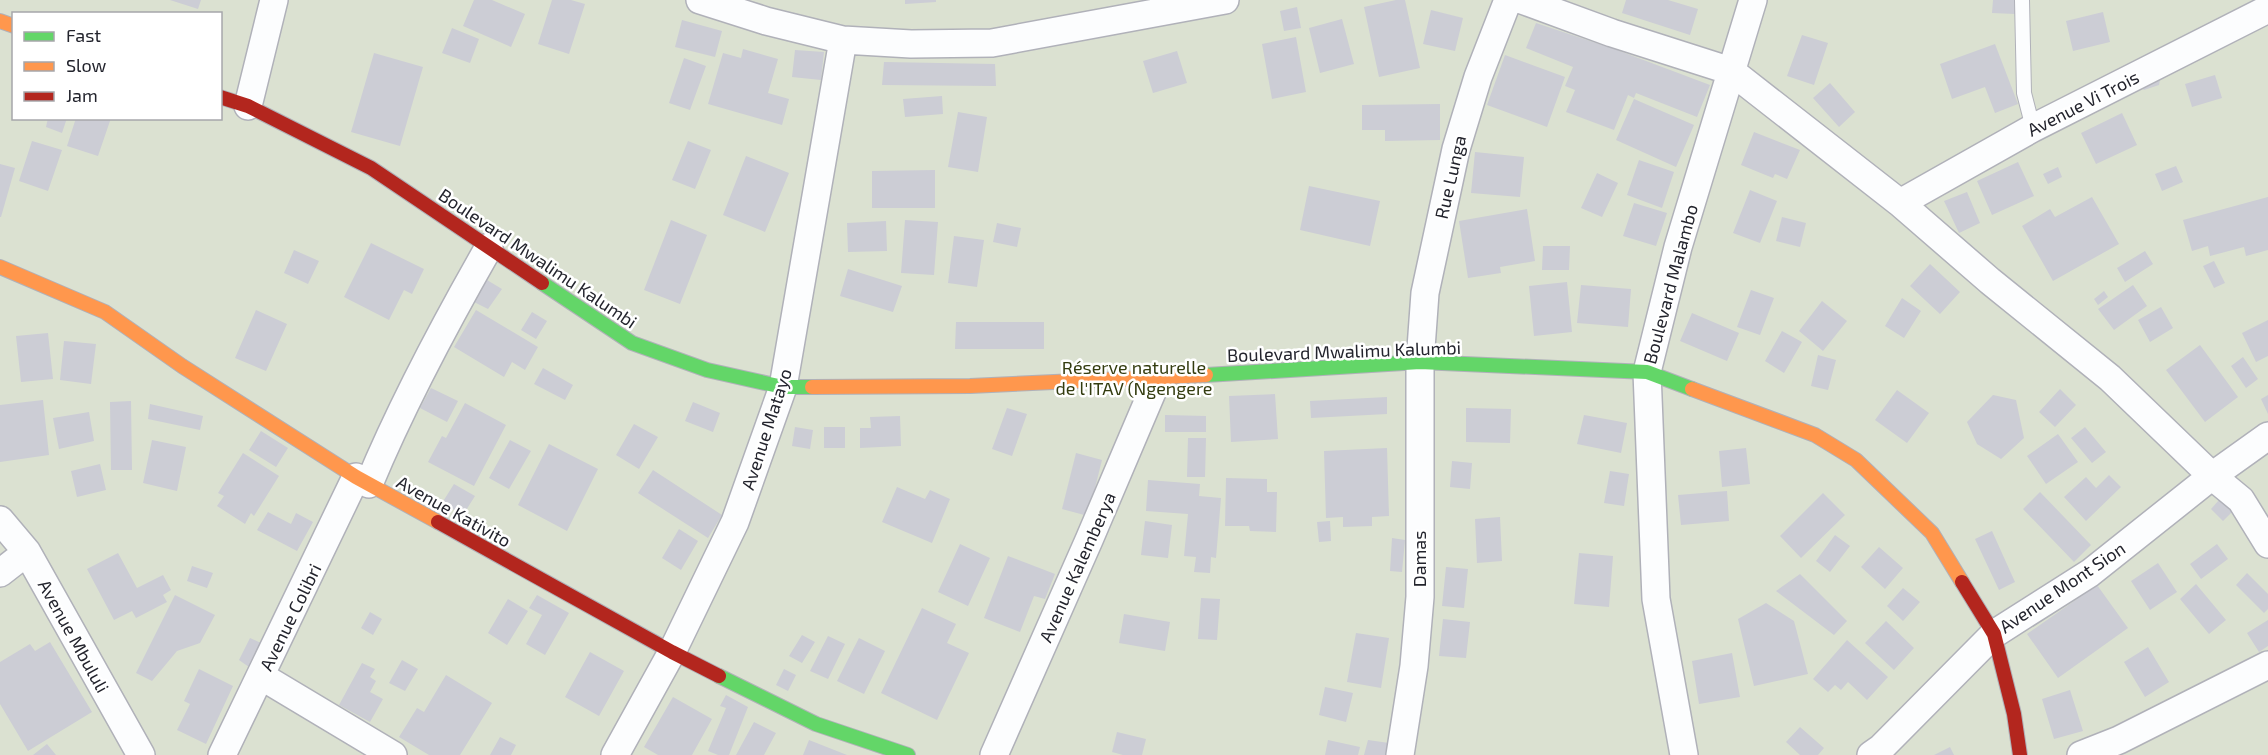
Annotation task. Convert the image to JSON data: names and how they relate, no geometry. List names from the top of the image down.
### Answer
{
  "streets": {
    "street": [
      "Avenue Vi Trois",
      "Rue Lunga",
      "Boulevard Mwalimu Kalumbi",
      "Boulevard Malambo",
      "Avenue Matayo",
      "Avenue Kativito",
      "Damas",
      "Avenue Kalemberya",
      "Avenue Mont Sion",
      "Avenue Colibri",
      "Avenue Mbululi"
    ]
  },
  "crossings": [
    ["Rue Lunga", "Boulevard Mwalimu Kalumbi"],
    ["Rue Lunga", "Damas"],
    ["Boulevard Mwalimu Kalumbi", "Boulevard Malambo"],
    ["Boulevard Mwalimu Kalumbi", "Avenue Matayo"],
    ["Boulevard Mwalimu Kalumbi", "Damas"],
    ["Boulevard Mwalimu Kalumbi", "Avenue Kalemberya"],
    ["Boulevard Mwalimu Kalumbi", "Avenue Mont Sion"],
    ["Boulevard Mwalimu Kalumbi", "Avenue Colibri"],
    ["Avenue Matayo", "Avenue Kativito"],
    ["Avenue Kativito", "Avenue Colibri"]
  ],
  "parks": ["Réserve naturelle de l'ITAV (Ngengere"],
  "legend": ["Fast", "Slow", "Jam"]
}
